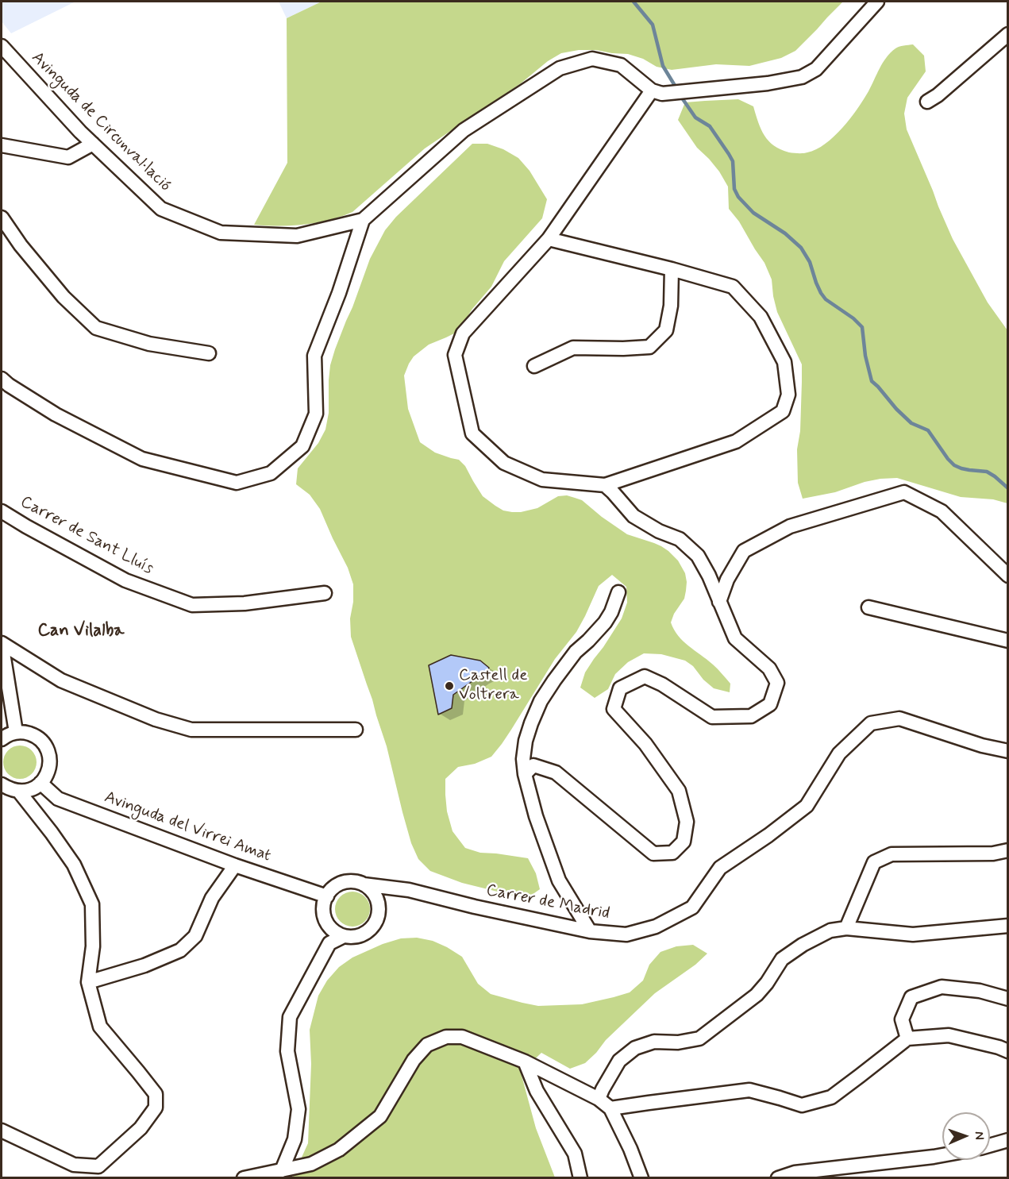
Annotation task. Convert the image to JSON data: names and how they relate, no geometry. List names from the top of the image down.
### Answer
{
  "streets": {
    "street": [
      "Avinguda de Circunval·lació",
      "Carrer de Sant Lluís",
      "Avinguda del Virrei Amat",
      "Carrer de Madrid"
    ]
  },
  "crossings": [
    ["Avinguda del Virrei Amat", "Carrer de Madrid"]
  ],
  "districts": ["Can Vilalba"],
  "places": ["Castell de Voltrera"],
  "north": "right"
}
